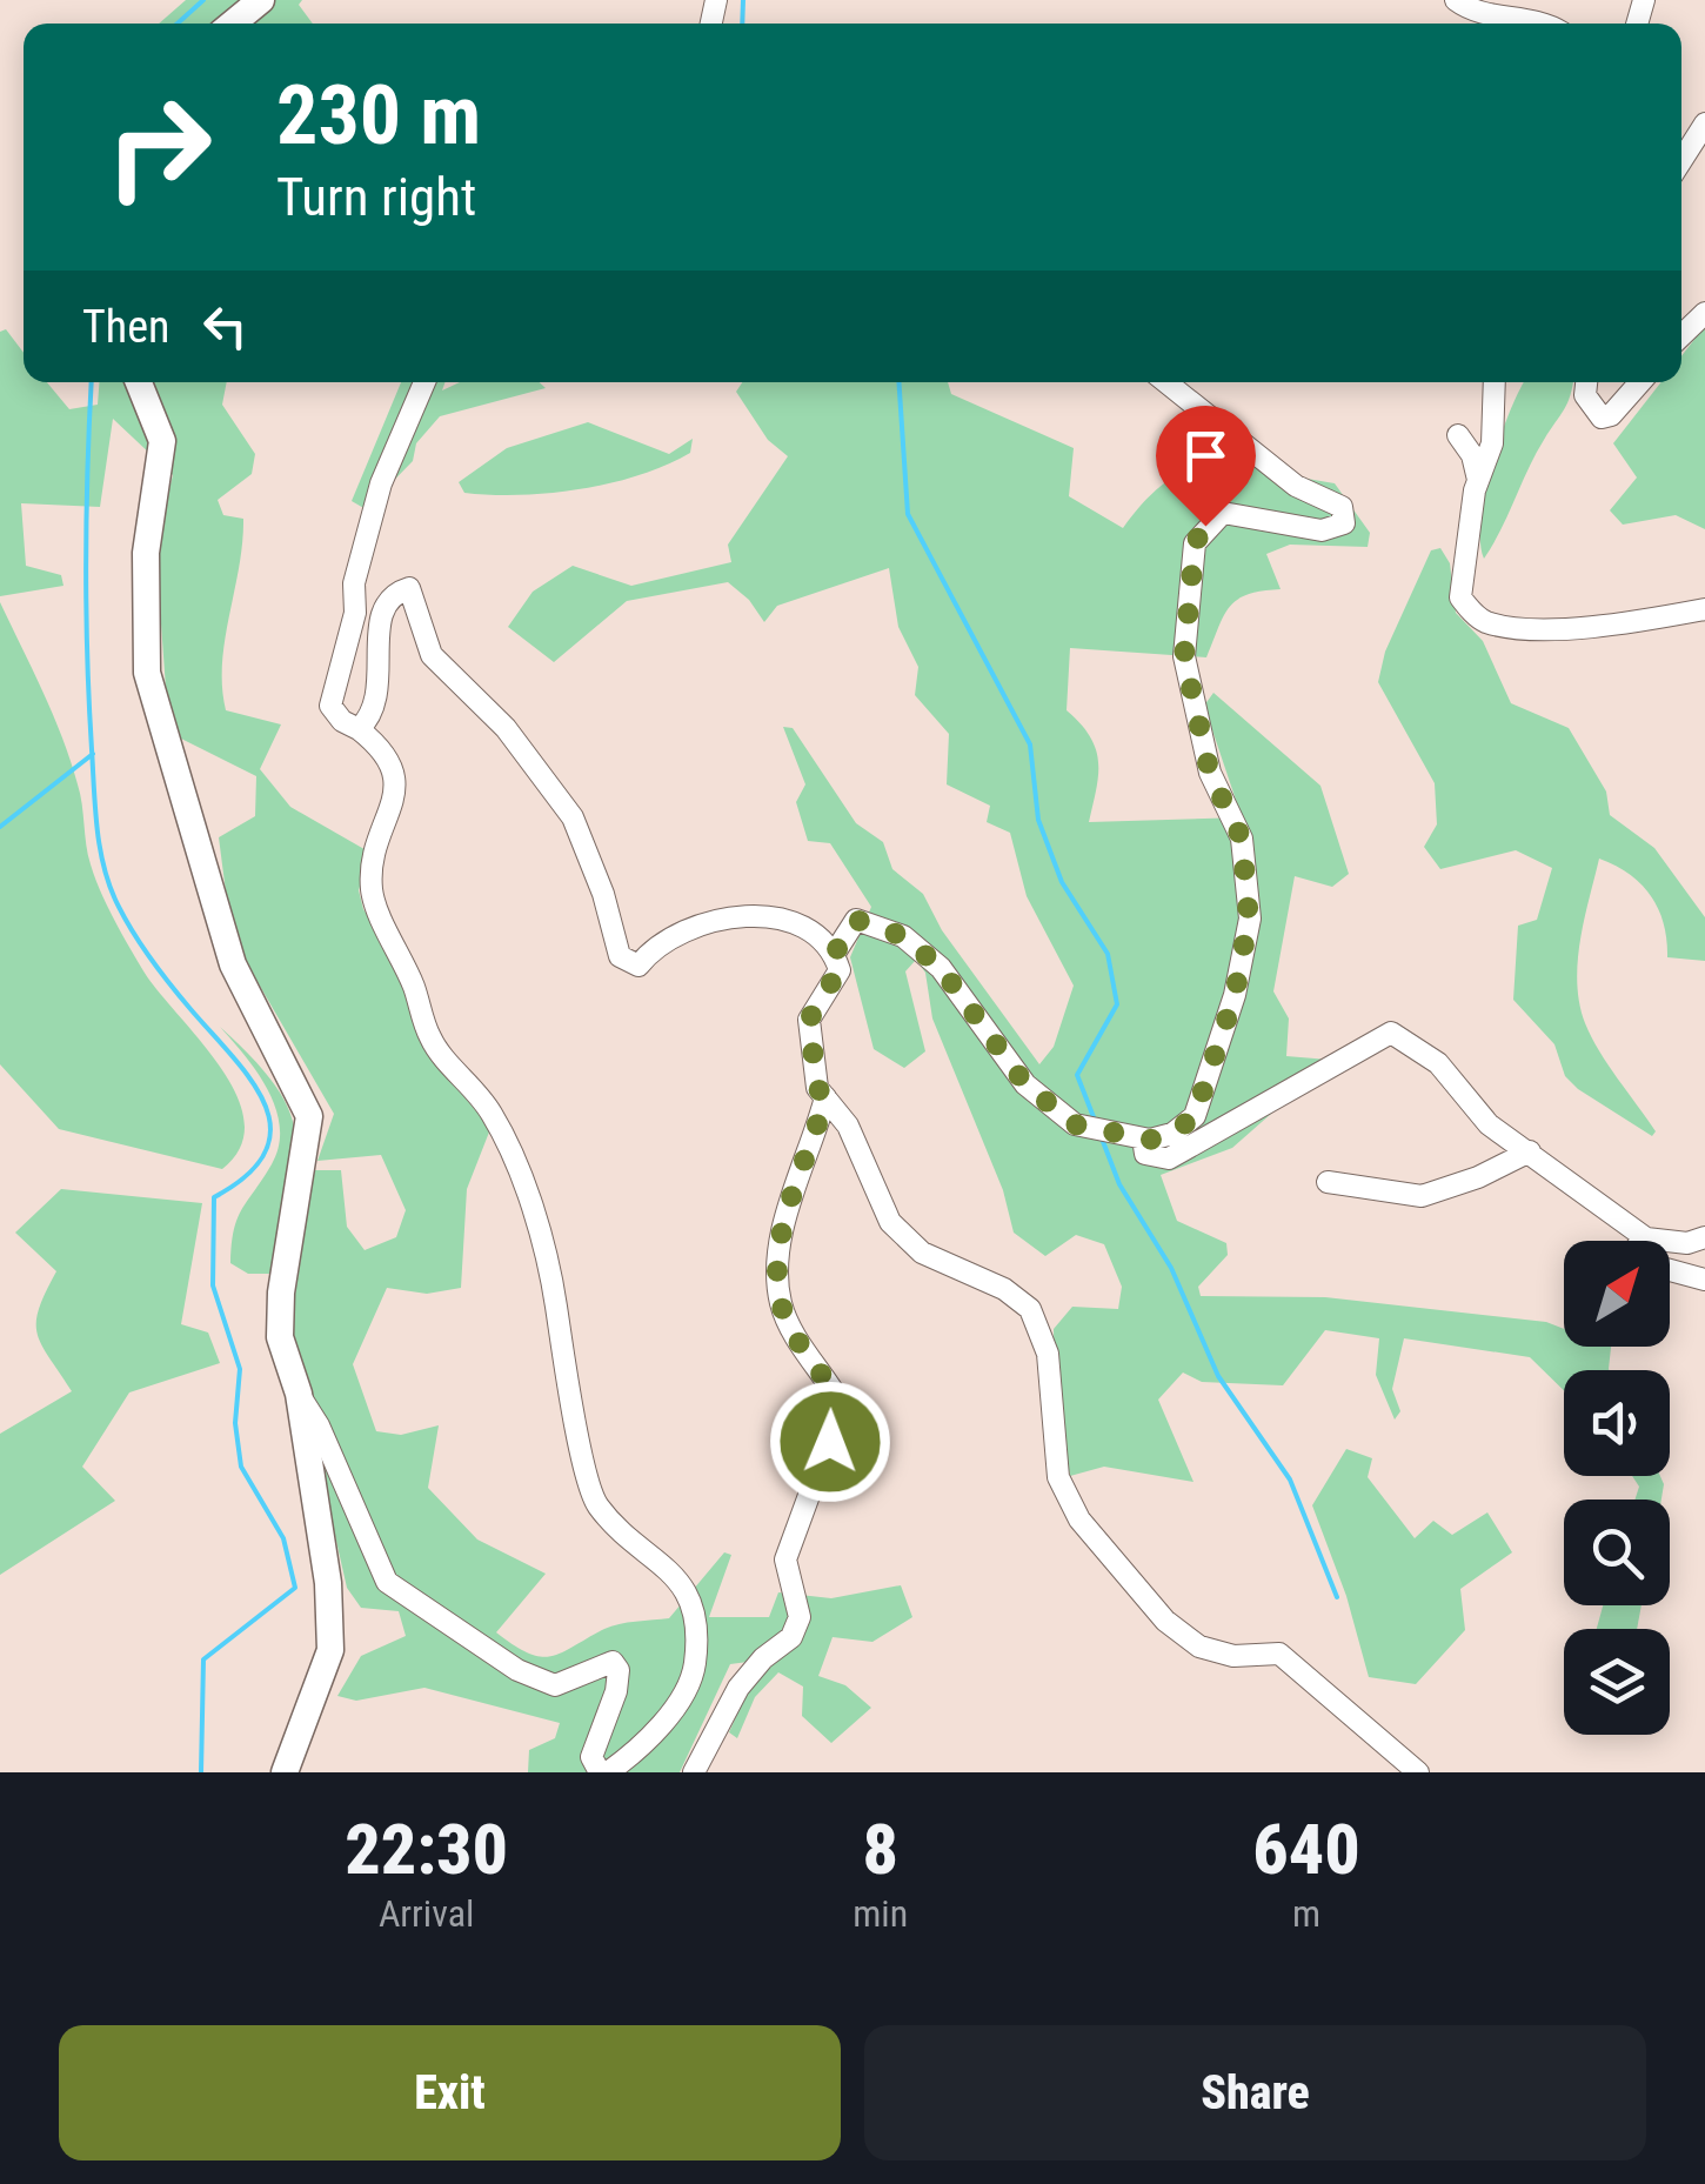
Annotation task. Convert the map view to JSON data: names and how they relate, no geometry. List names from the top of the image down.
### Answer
{
  "north": "top right",
  "page": {
    "turn": ["230 m", "Turn right"],
    "then": "Then",
    "eta": [
      "22:30",
      "Arrival",
      "8",
      "min",
      "640",
      "m"
    ],
    "buttons": ["Exit", "Share"]
  }
}
